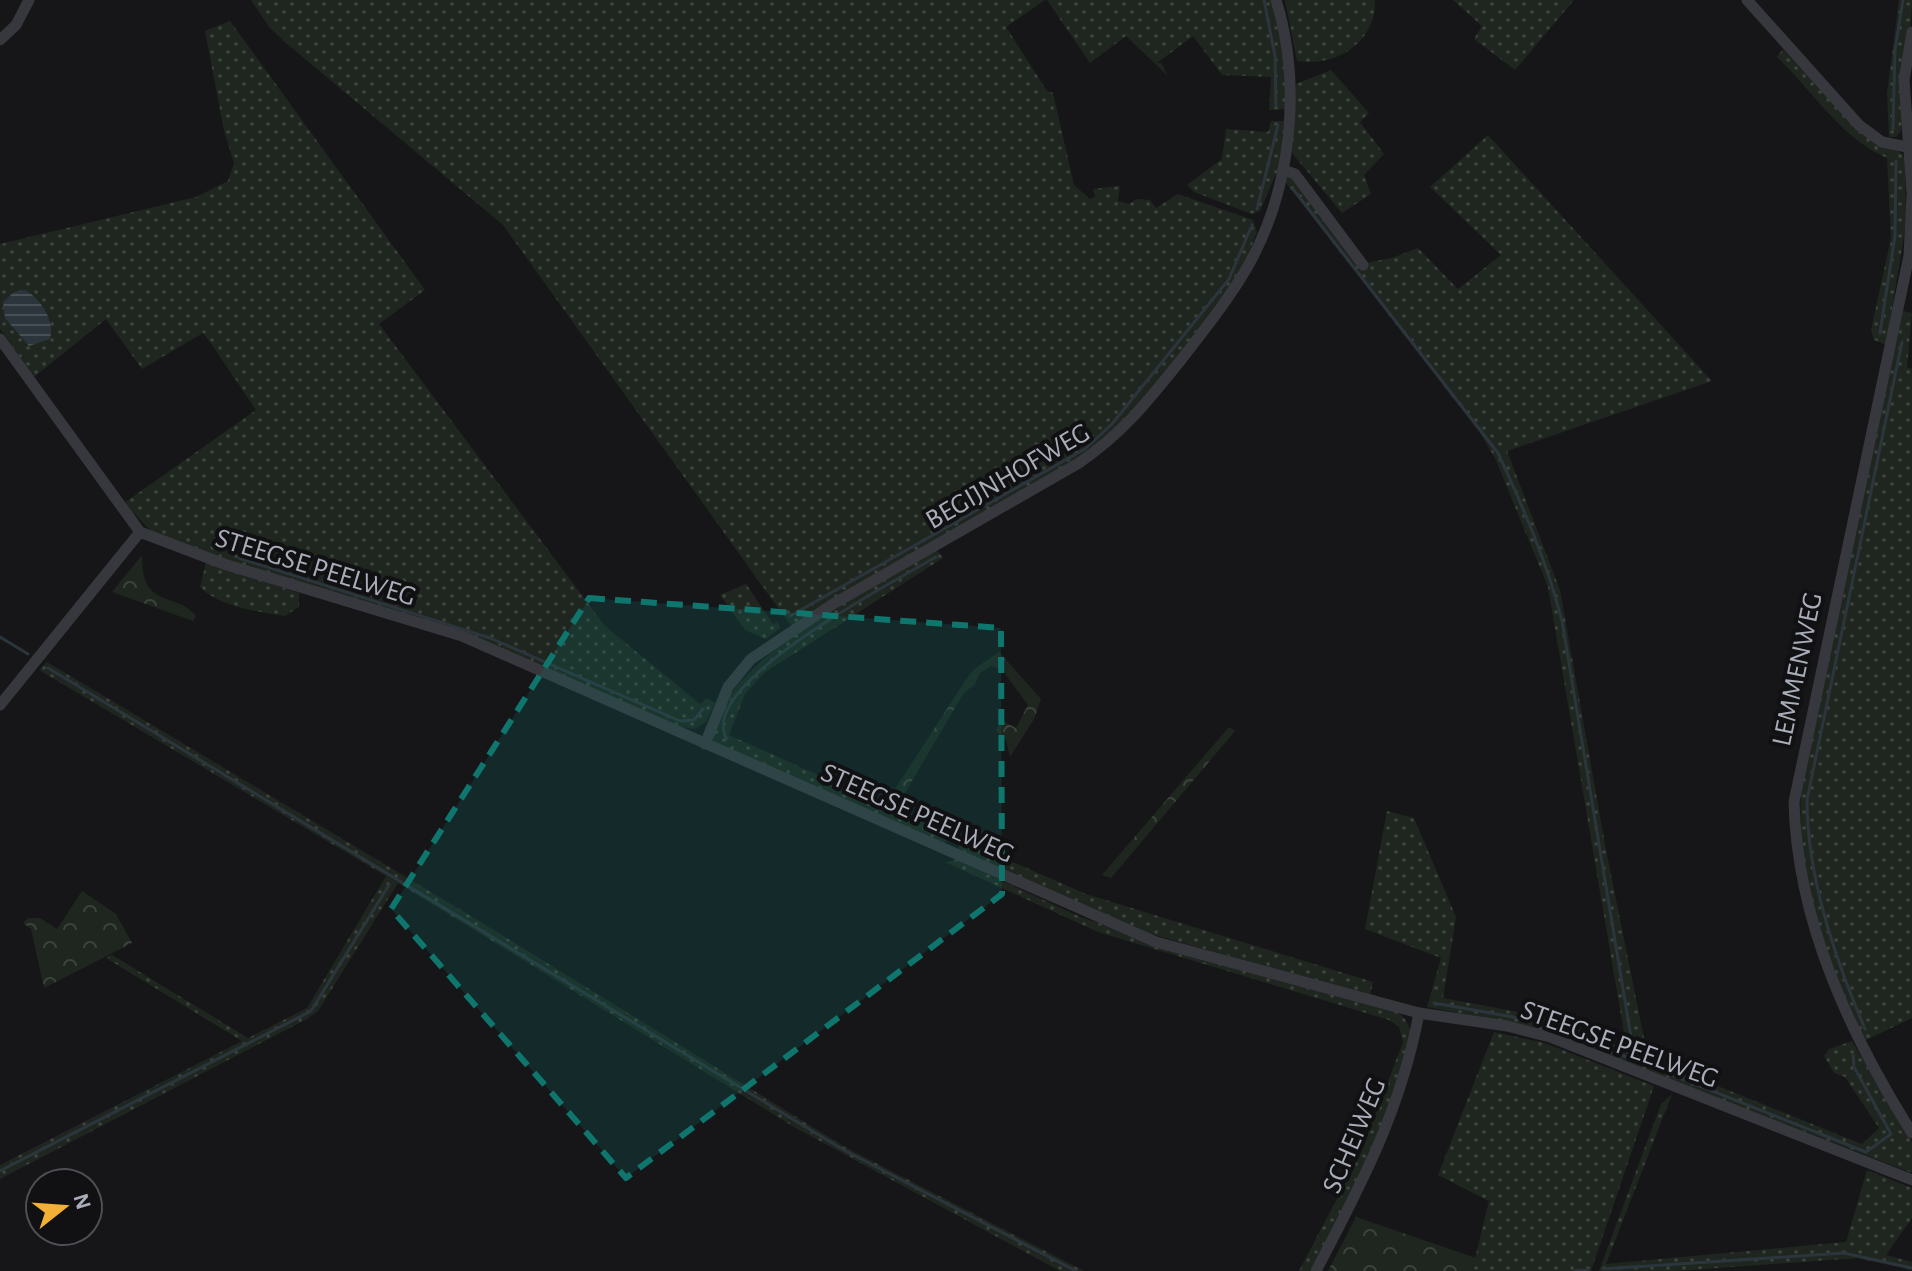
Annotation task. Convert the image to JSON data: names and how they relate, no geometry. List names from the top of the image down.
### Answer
{
  "streets": {
    "street": [
      "BEGIJNHOFWEG",
      "STEEGSE PEELWEG",
      "LEMMENWEG",
      "SCHEIWEG"
    ]
  },
  "crossings": [
    ["BEGIJNHOFWEG", "STEEGSE PEELWEG"],
    ["STEEGSE PEELWEG", "SCHEIWEG"]
  ],
  "north": "right"
}
